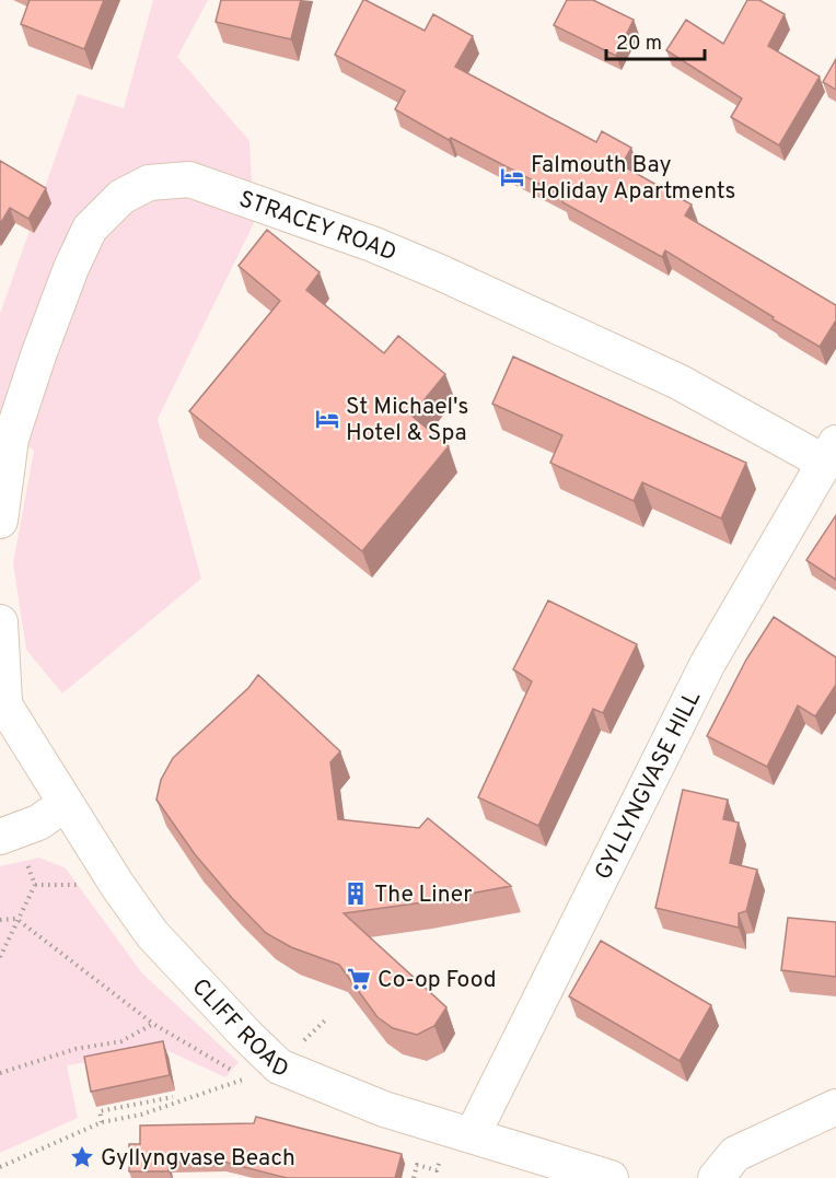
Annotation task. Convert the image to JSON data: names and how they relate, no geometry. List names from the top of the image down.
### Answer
{
  "streets": {
    "street": ["STRACEY ROAD", "GYLLYNGVASE HILL", "CLIFF ROAD"]
  },
  "crossings": [
    ["STRACEY ROAD", "GYLLYNGVASE HILL"],
    ["GYLLYNGVASE HILL", "CLIFF ROAD"]
  ],
  "places": {
    "hotel": ["Falmouth Bay Holiday Apartments", "St Michael's Hotel & Spa"],
    "building": ["The Liner"],
    "supermarket": ["Co-op Food"],
    "place": ["Gyllyngvase Beach"]
  },
  "scale_bar": "20 m"
}
